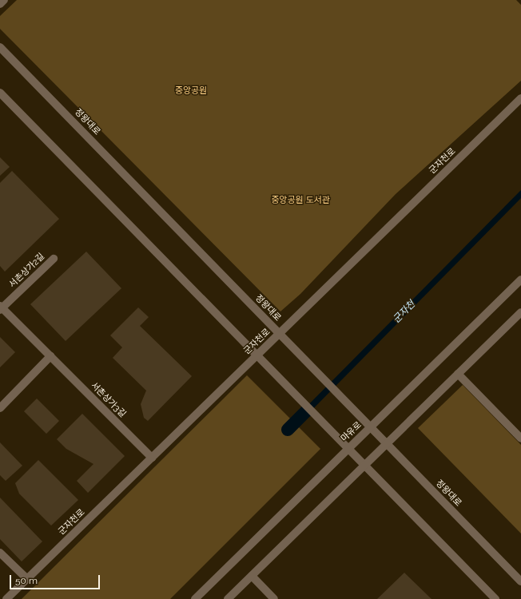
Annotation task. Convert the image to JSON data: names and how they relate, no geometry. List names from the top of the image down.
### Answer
{
  "streets": {
    "street": [
      "정왕대로",
      "군자천로",
      "서촌상가2길",
      "서촌상가3길",
      "마유로"
    ]
  },
  "crossings": [
    ["정왕대로", "군자천로"],
    ["정왕대로", "마유로"],
    ["군자천로", "서촌상가3길"],
    ["서촌상가2길", "서촌상가3길"]
  ],
  "water": ["군자천"],
  "parks": ["중앙공원", "중앙공원 도서관"],
  "scale_bar": "50 m"
}
